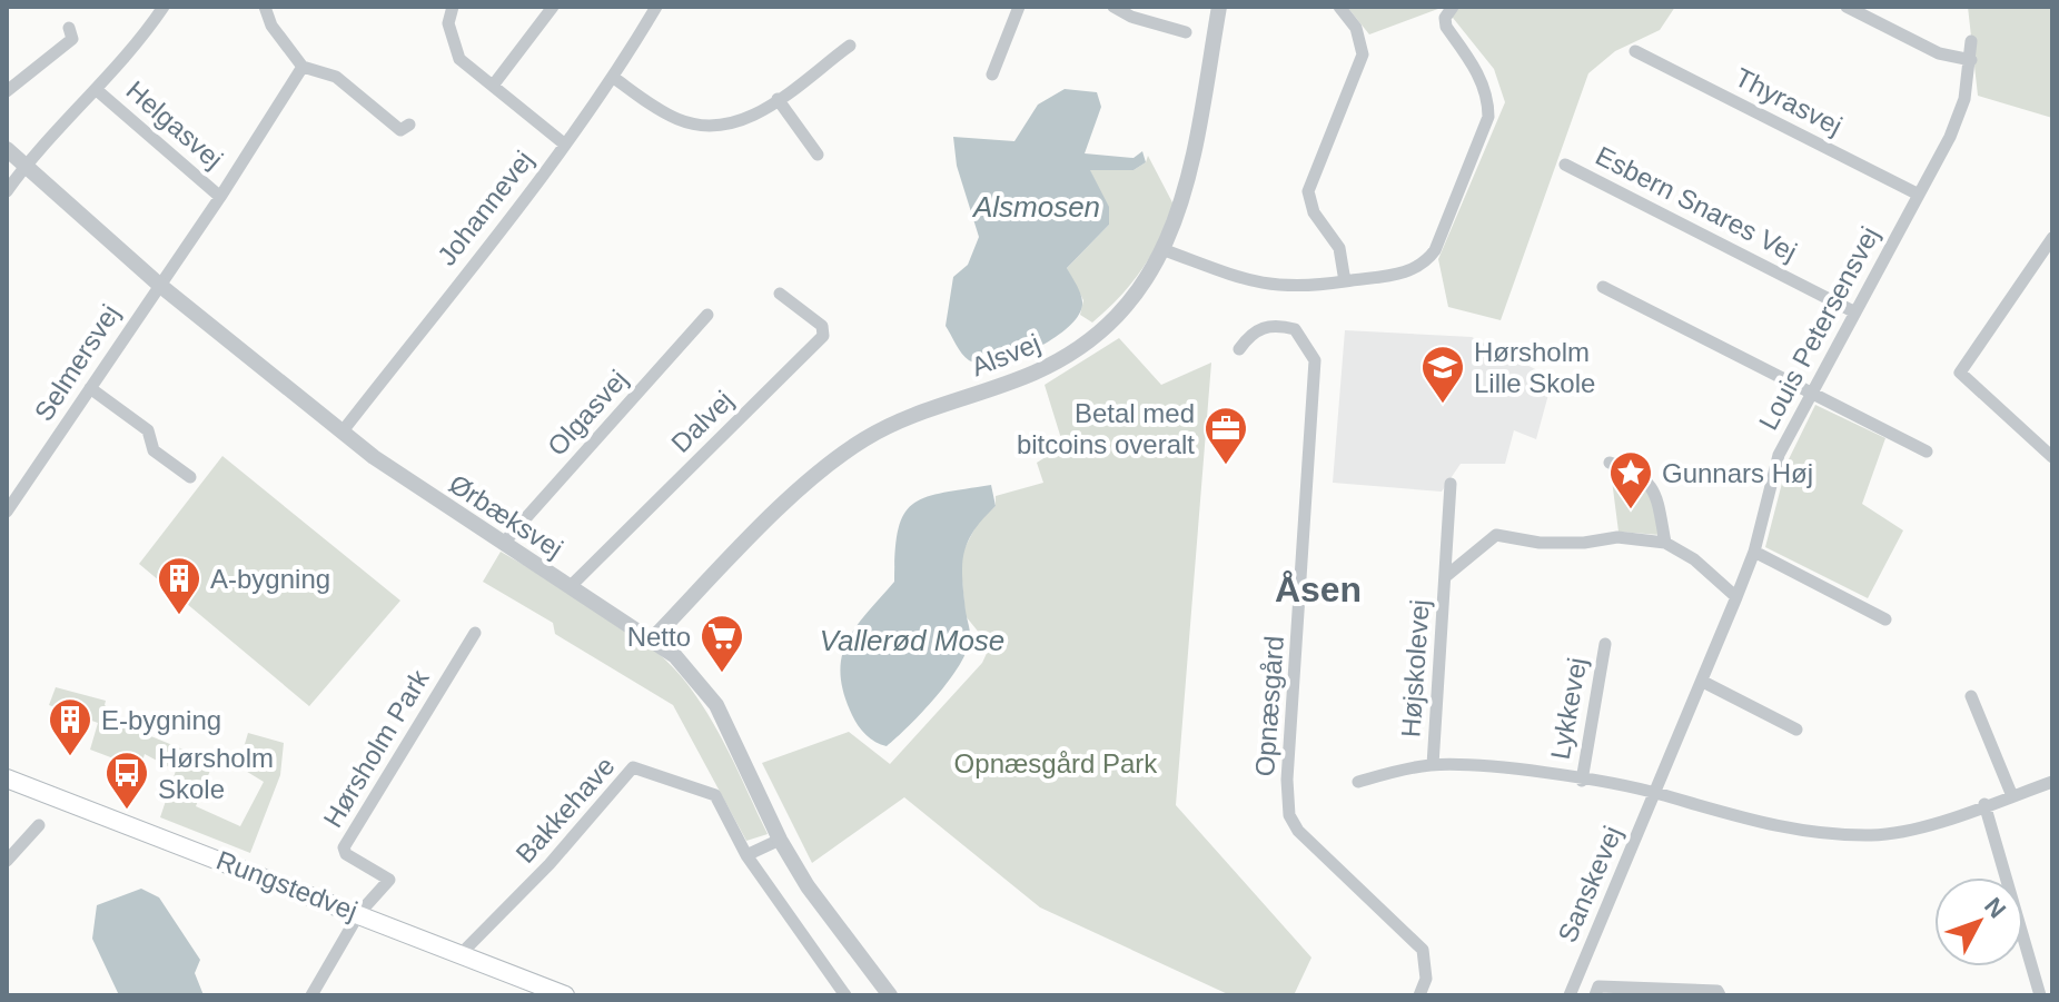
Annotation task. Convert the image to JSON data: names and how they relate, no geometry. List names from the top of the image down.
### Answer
{
  "streets": {
    "main road": ["Rungstedvej"],
    "street": [
      "Thyrasvej",
      "Helgasvej",
      "Esbern Snares Vej",
      "Johannevej",
      "Louis Petersensvej",
      "Alsvej",
      "Selmersvej",
      "Olgasvej",
      "Dalvej",
      "Ørbæksvej",
      "Højskolevej",
      "Opnæsgård",
      "Lykkevej",
      "Hørsholm Park",
      "Bakkehave",
      "Sanskevej"
    ]
  },
  "crossings": [
    ["Thyrasvej", "Louis Petersensvej"],
    ["Helgasvej", "Selmersvej"],
    ["Helgasvej", "Ørbæksvej"],
    ["Esbern Snares Vej", "Louis Petersensvej"],
    ["Johannevej", "Ørbæksvej"],
    ["Louis Petersensvej", "Højskolevej"],
    ["Louis Petersensvej", "Sanskevej"],
    ["Alsvej", "Ørbæksvej"],
    ["Selmersvej", "Ørbæksvej"],
    ["Olgasvej", "Ørbæksvej"],
    ["Dalvej", "Ørbæksvej"],
    ["Hørsholm Park", "Rungstedvej"],
    ["Bakkehave", "Rungstedvej"]
  ],
  "districts": ["Åsen"],
  "water": ["Alsmosen", "Vallerød Mose"],
  "parks": ["Opnæsgård Park"],
  "places": {
    "school or university": ["Hørsholm Lille Skole"],
    "office": ["Betal med bitcoins overalt"],
    "place": ["Gunnars Høj"],
    "building": ["A-bygning", "E-bygning"],
    "supermarket": ["Netto"],
    "bus stop": ["Hørsholm Skole"]
  },
  "north": "top right"
}
